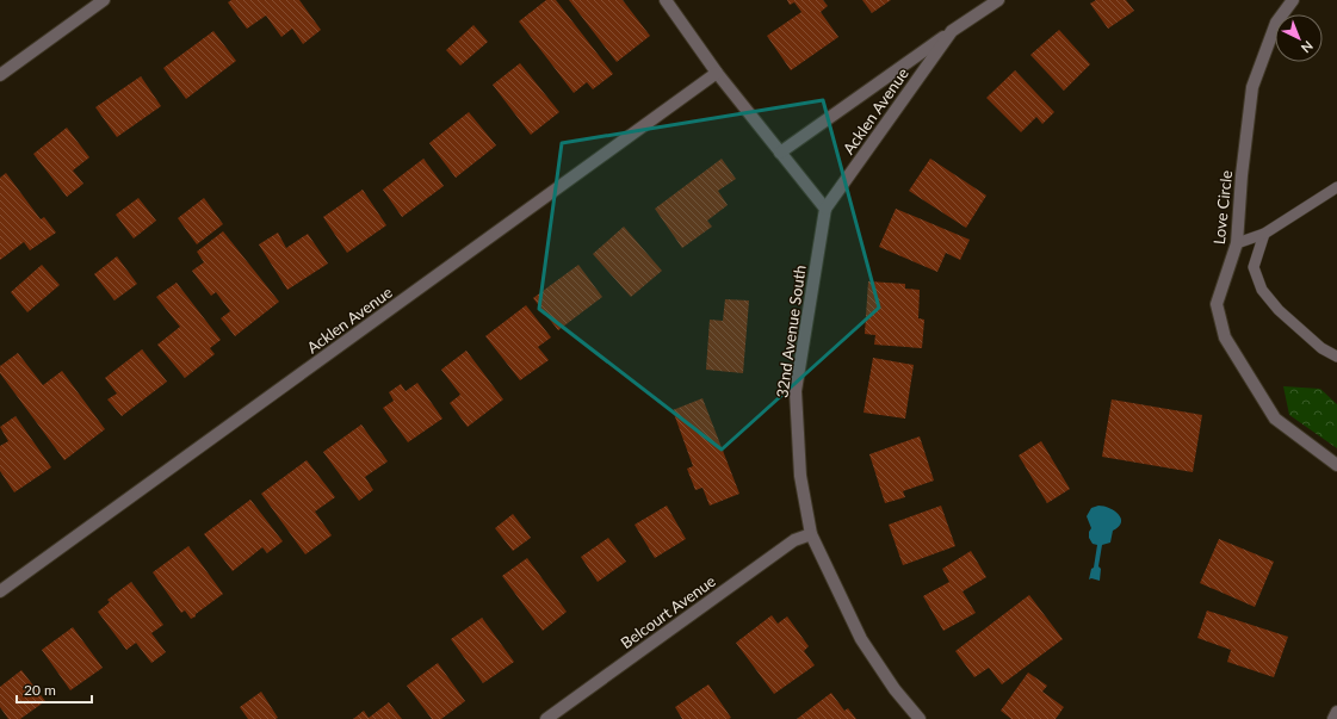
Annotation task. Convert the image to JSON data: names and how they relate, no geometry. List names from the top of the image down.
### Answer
{
  "streets": {
    "street": [
      "Acklen Avenue",
      "Love Circle",
      "32nd Avenue South",
      "Belcourt Avenue"
    ]
  },
  "crossings": [
    ["Acklen Avenue", "32nd Avenue South"],
    ["32nd Avenue South", "Belcourt Avenue"]
  ],
  "scale_bar": "20 m",
  "north": "bottom right"
}
